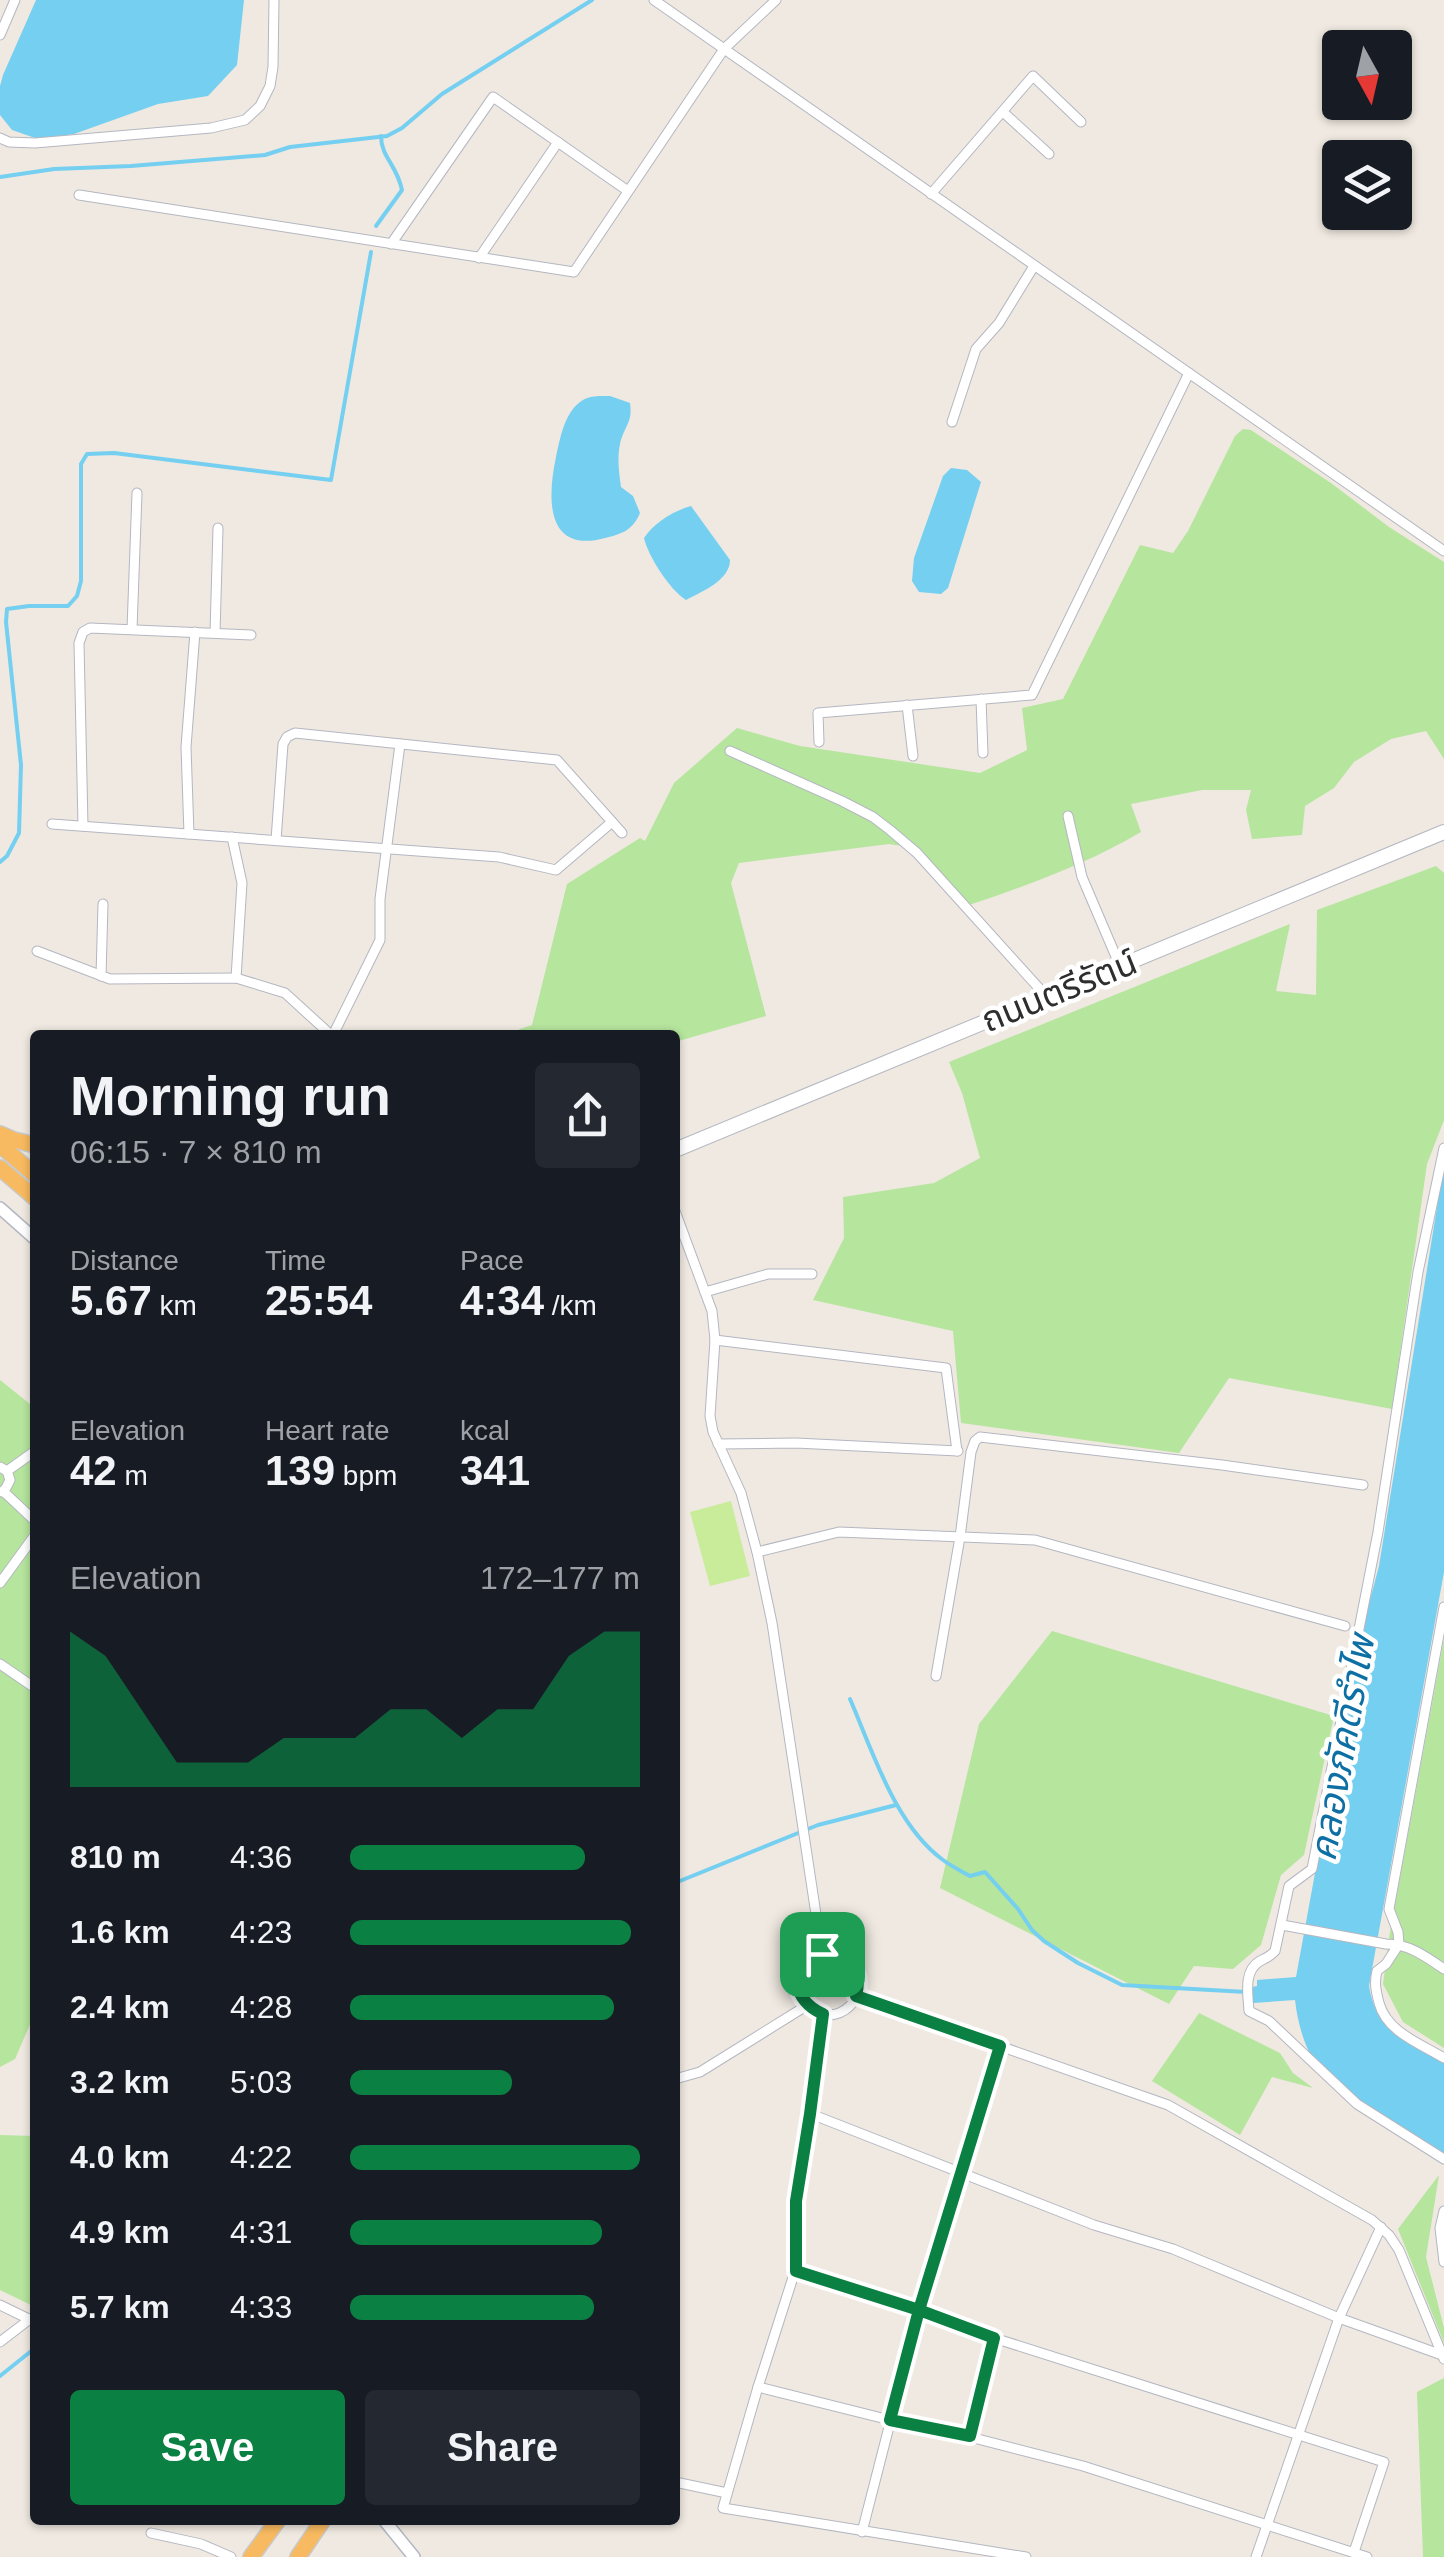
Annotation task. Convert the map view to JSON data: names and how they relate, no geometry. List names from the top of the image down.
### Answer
{
  "streets": {
    "main road": ["ถนนตรีรัตน์"]
  },
  "water": ["คลองภัคดีรำไพ"],
  "north": "bottom",
  "page": {
    "heading": ["Morning run", "06:15 · 7 × 810 m"],
    "stats": [
      ["Distance", "5.67 km"],
      ["Time", "25:54"],
      ["Pace", "4:34 /km"],
      ["Elevation", "42 m"],
      ["Heart rate", "139 bpm"],
      ["kcal", "341"]
    ],
    "chart": ["Elevation", "172–177 m"],
    "list": [
      {
        "name": "810 m",
        "note": "4:36"
      },
      {
        "name": "1.6 km",
        "note": "4:23"
      },
      {
        "name": "2.4 km",
        "note": "4:28"
      },
      {
        "name": "3.2 km",
        "note": "5:03"
      },
      {
        "name": "4.0 km",
        "note": "4:22"
      },
      {
        "name": "4.9 km",
        "note": "4:31"
      },
      {
        "name": "5.7 km",
        "note": "4:33"
      }
    ],
    "buttons": ["Save", "Share"]
  }
}
